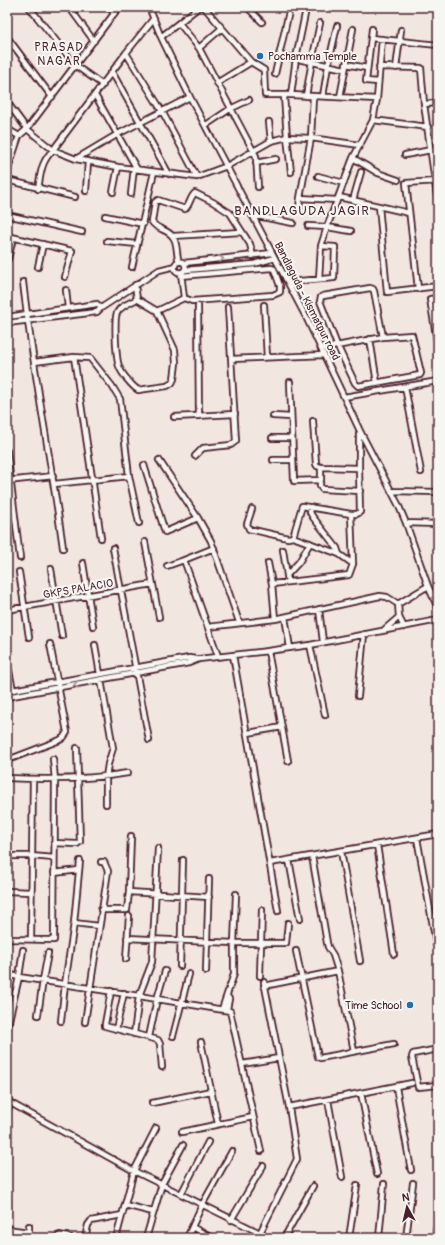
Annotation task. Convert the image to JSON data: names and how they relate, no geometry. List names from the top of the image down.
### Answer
{
  "streets": {
    "street": ["Bandlaguda - Kismatpur road", "GKPS PALACIO"]
  },
  "districts": ["PRASAD NAGAR", "BANDLAGUDA JAGIR"],
  "places": ["Pochamma Temple", "Time School"],
  "north": "top"
}
